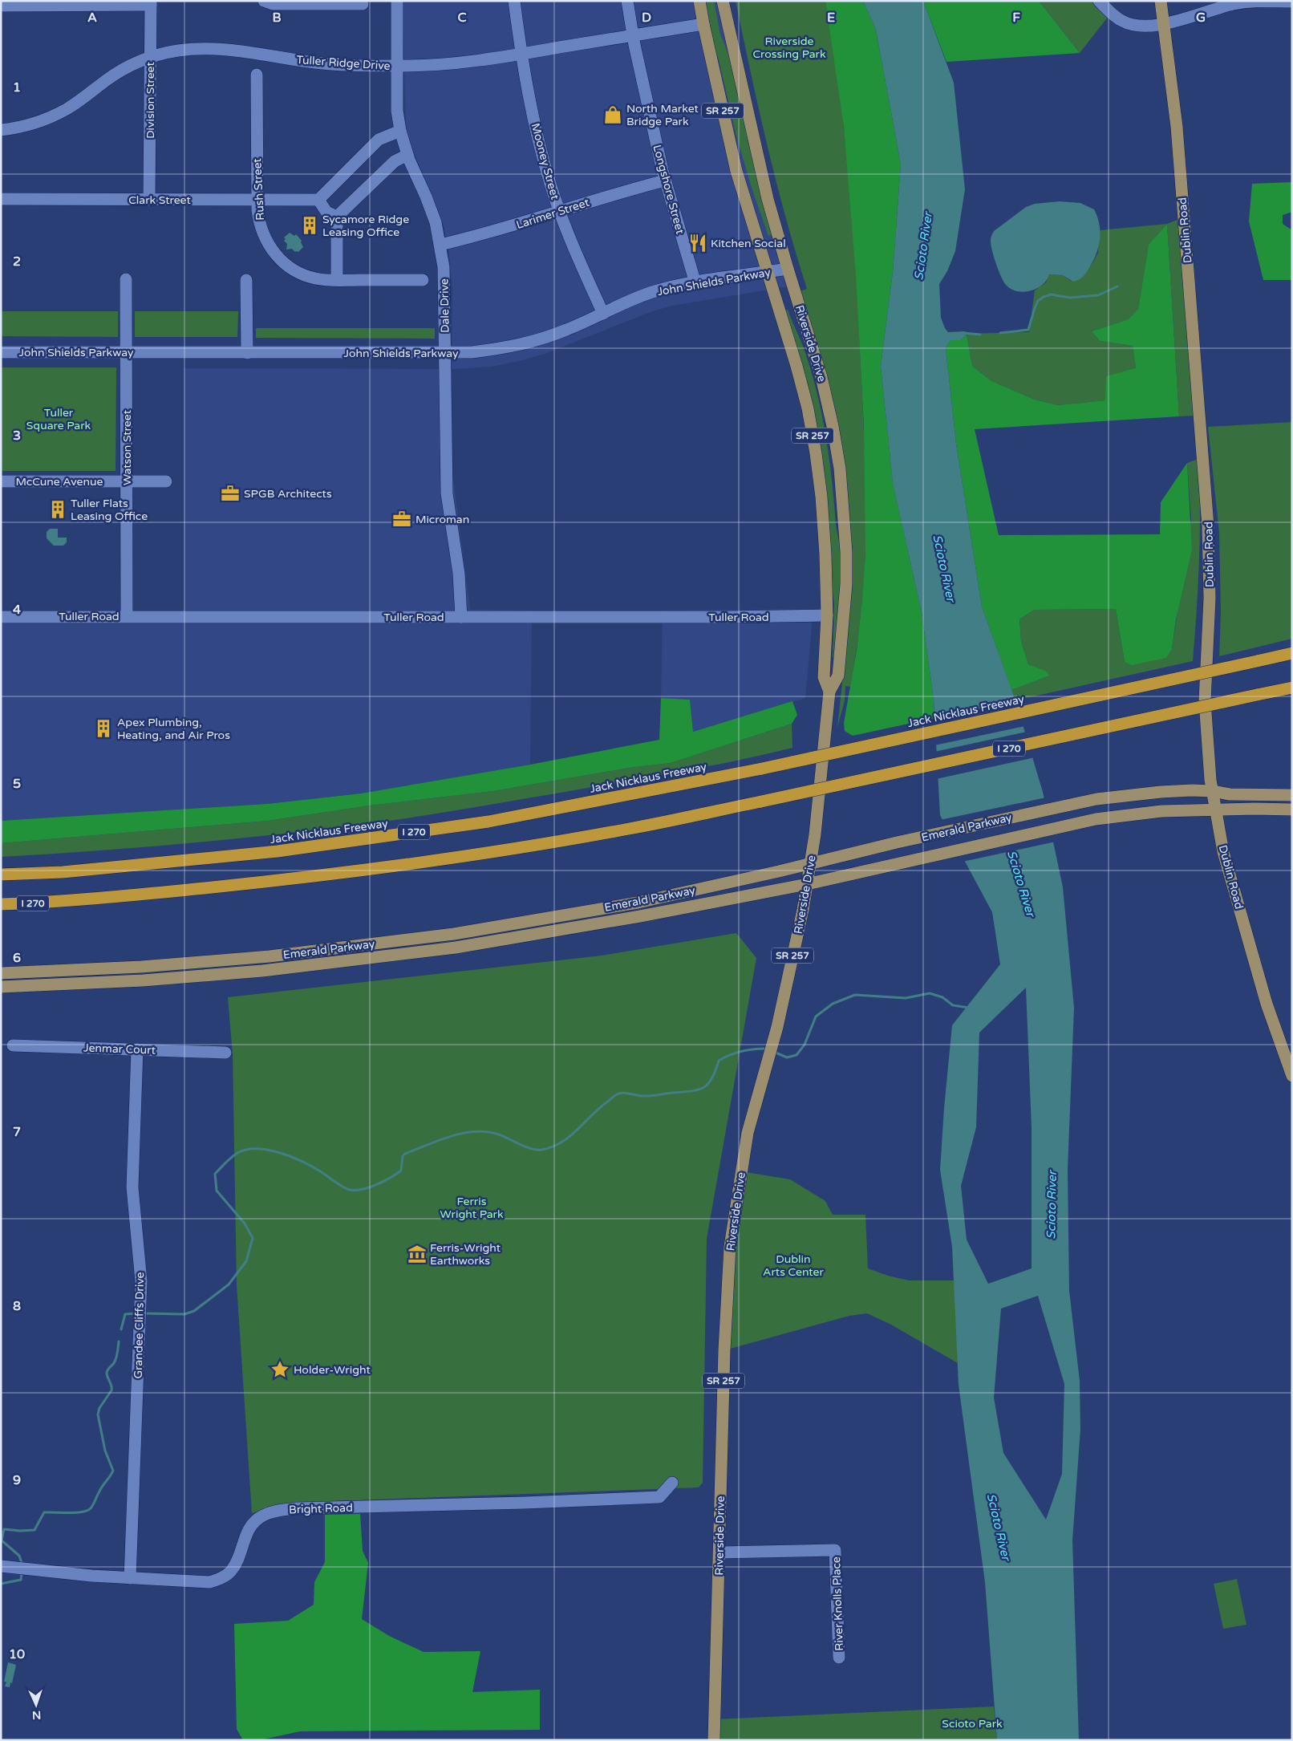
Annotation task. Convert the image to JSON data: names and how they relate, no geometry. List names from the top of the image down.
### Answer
{
  "streets": {
    "highway": ["Jack Nicklaus Freeway", "I 270"],
    "main road": [
      "SR 257",
      "Dublin Road",
      "Riverside Drive",
      "Emerald Parkway"
    ],
    "street": [
      "Tuller Ridge Drive",
      "Division Street",
      "Mooney Street",
      "Rush Street",
      "Longshore Street",
      "Clark Street",
      "Larimer Street",
      "John Shields Parkway",
      "Dale Drive",
      "Watson Street",
      "McCune Avenue",
      "Tuller Road",
      "Jenmar Court",
      "Grandee Cliffs Drive",
      "Bright Road",
      "River Knolls Place"
    ]
  },
  "crossings": [
    ["Tuller Ridge Drive", "Division Street"],
    ["Tuller Ridge Drive", "Mooney Street"],
    ["Tuller Ridge Drive", "Longshore Street"],
    ["Tuller Ridge Drive", "Dale Drive"],
    ["Tuller Ridge Drive", "Riverside Drive"],
    ["Division Street", "Clark Street"],
    ["Mooney Street", "Larimer Street"],
    ["Mooney Street", "John Shields Parkway"],
    ["Rush Street", "Clark Street"],
    ["Longshore Street", "Larimer Street"],
    ["Longshore Street", "John Shields Parkway"],
    ["Larimer Street", "Dale Drive"],
    ["Dublin Road", "Emerald Parkway"],
    ["John Shields Parkway", "Dale Drive"],
    ["John Shields Parkway", "Riverside Drive"],
    ["John Shields Parkway", "Watson Street"],
    ["Dale Drive", "Tuller Road"],
    ["Riverside Drive", "Tuller Road"],
    ["Riverside Drive", "Emerald Parkway"],
    ["Riverside Drive", "River Knolls Place"],
    ["Watson Street", "McCune Avenue"],
    ["Watson Street", "Tuller Road"],
    ["Jenmar Court", "Grandee Cliffs Drive"],
    ["Grandee Cliffs Drive", "Bright Road"]
  ],
  "water": ["Scioto River"],
  "parks": [
    "Riverside Crossing Park",
    "Tuller Square Park",
    "Ferris Wright Park",
    "Dublin Arts Center",
    "Scioto Park"
  ],
  "places": {
    "shop": ["North Market Bridge Park"],
    "building": ["Sycamore Ridge Leasing Office", "Tuller Flats Leasing Office", "Apex Plumbing, Heating, and Air Pros"],
    "restaurant": ["Kitchen Social"],
    "office": ["SPGB Architects", "Microman"],
    "museum": ["Ferris-Wright Earthworks"],
    "place": ["Holder-Wright"]
  },
  "north": "bottom",
  "grid": {
    "columns": [
      "A",
      "B",
      "C",
      "D",
      "E",
      "F",
      "G"
    ],
    "rows": [
      "1",
      "2",
      "3",
      "4",
      "5",
      "6",
      "7",
      "8",
      "9",
      "10"
    ]
  }
}
